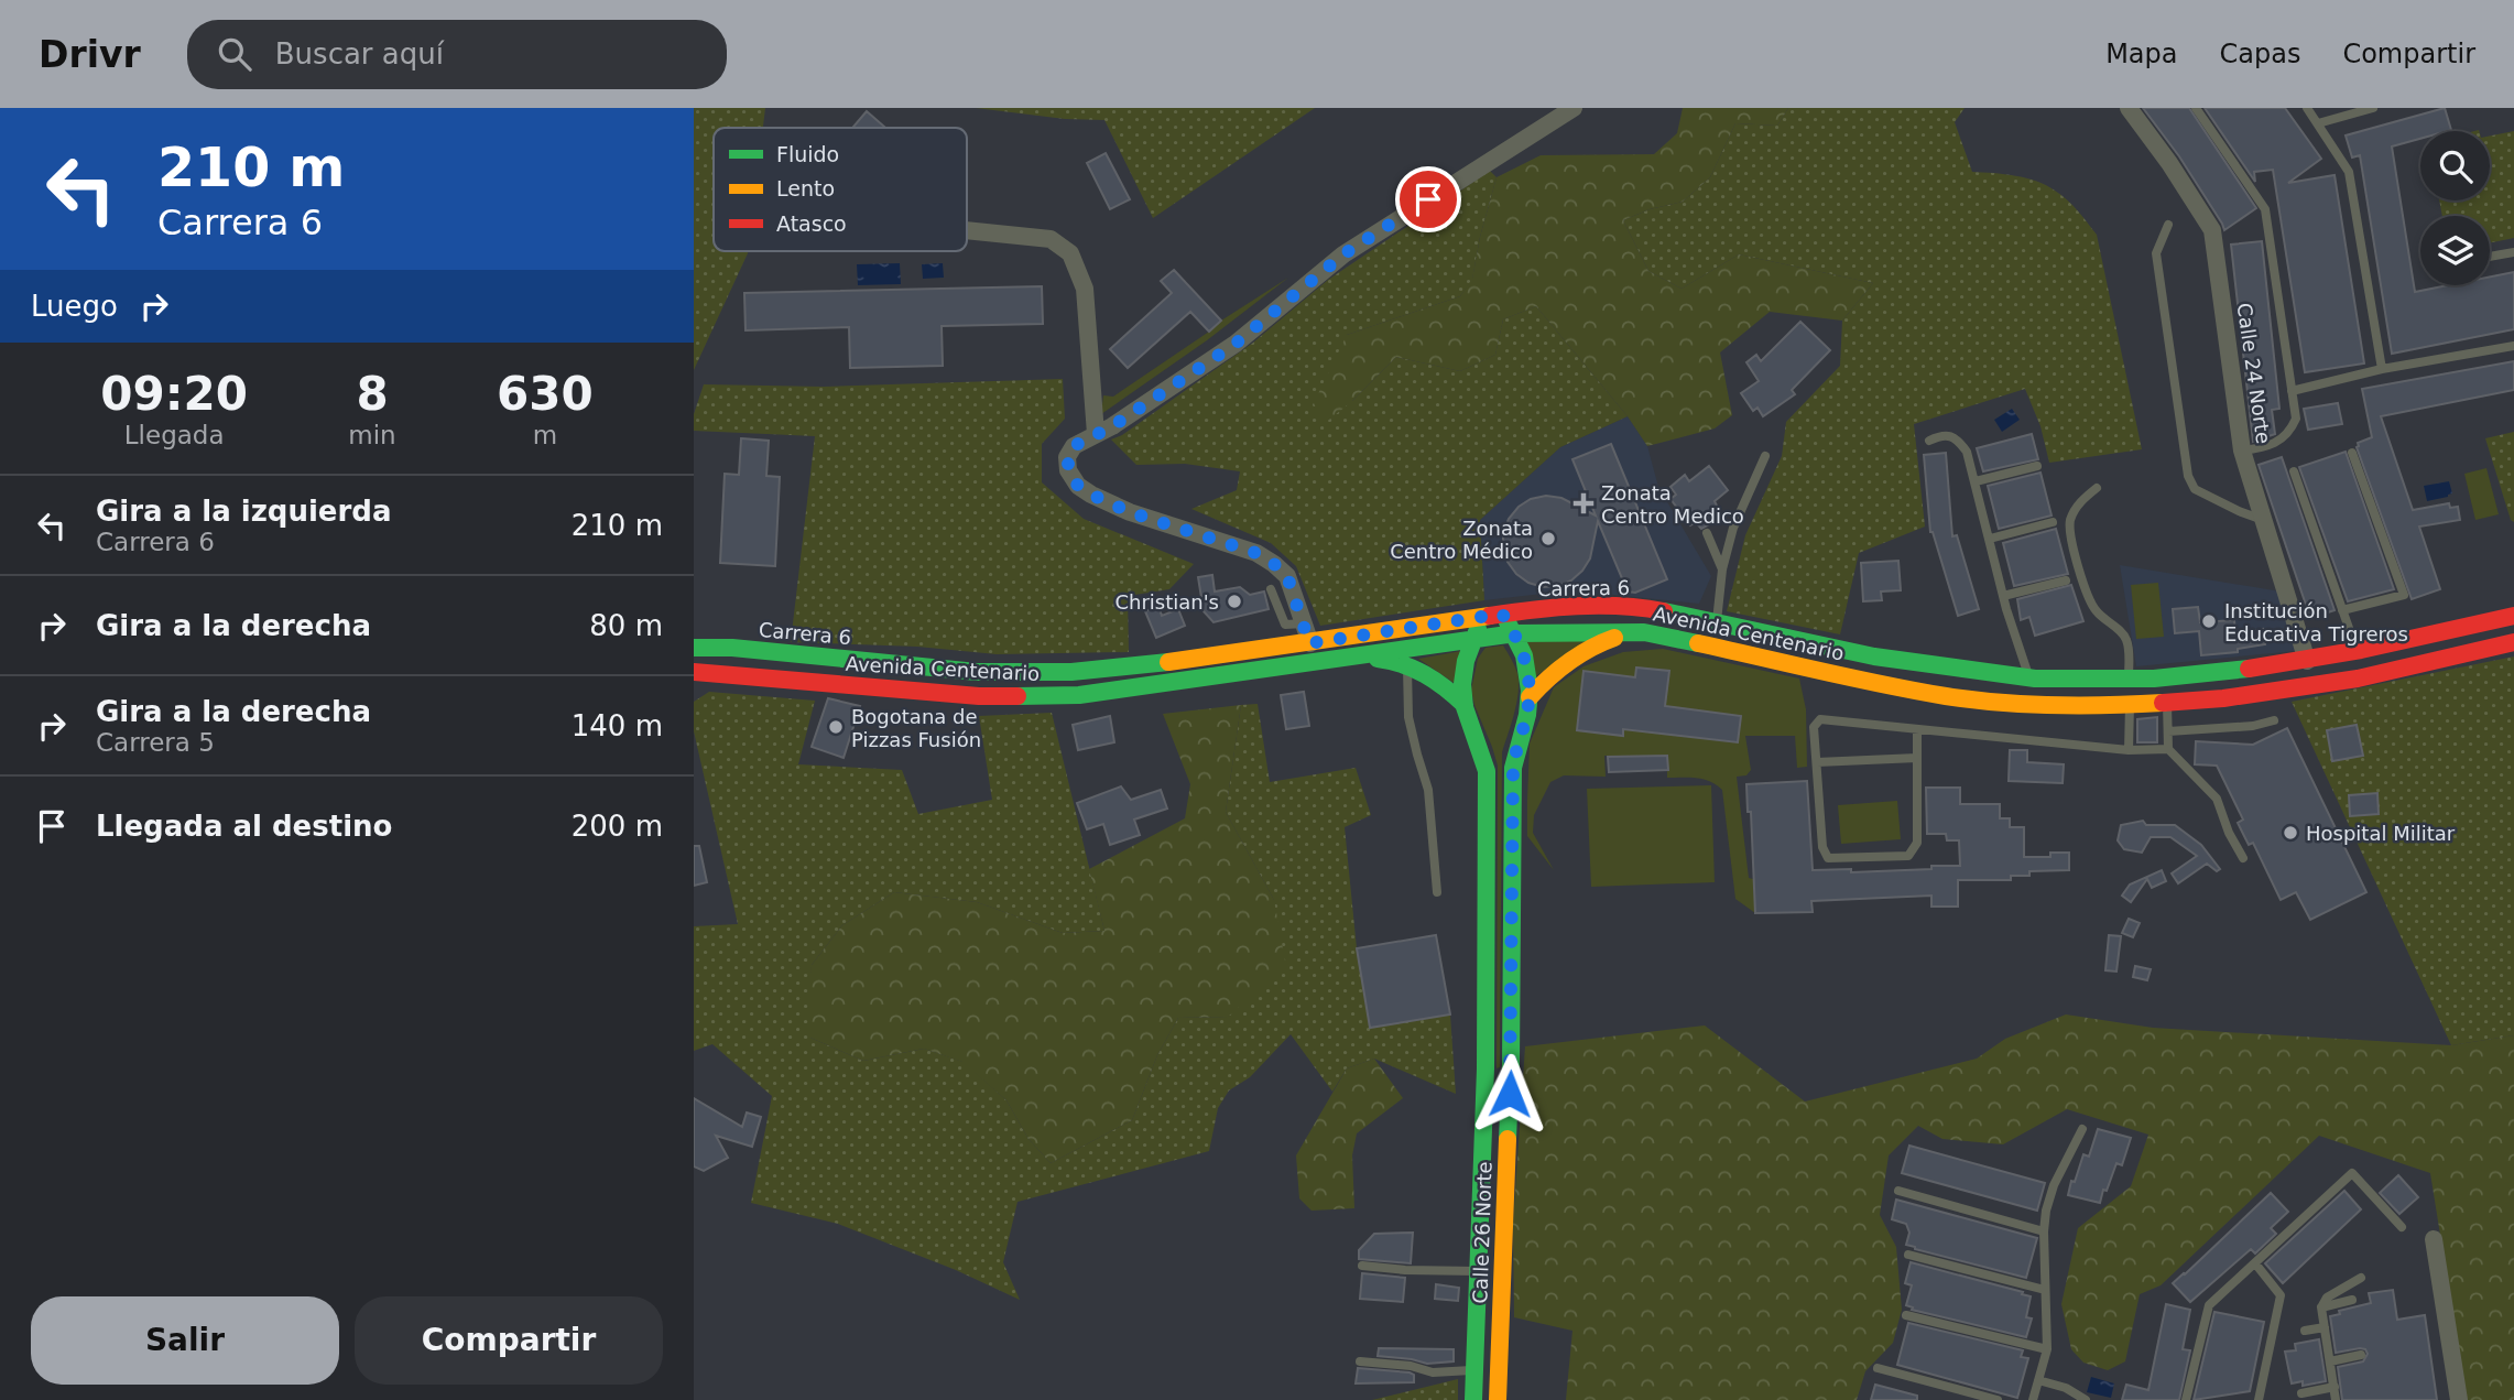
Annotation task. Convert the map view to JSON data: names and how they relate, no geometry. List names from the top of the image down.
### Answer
{
  "streets": {
    "main road": ["Carrera 6", "Avenida Centenario", "Calle 26 Norte"],
    "street": ["Calle 24 Norte"]
  },
  "crossings": [
    ["Calle 24 Norte", "Carrera 6"],
    ["Carrera 6", "Calle 26 Norte"],
    ["Avenida Centenario", "Calle 26 Norte"]
  ],
  "places": {
    "health": ["Zonata Centro Medico"],
    "other": [
      "Zonata Centro Médico",
      "Christian's",
      "Institución Educativa Tigreros",
      "Bogotana de Pizzas Fusión",
      "Hospital Militar"
    ]
  },
  "legend": ["Fluido", "Lento", "Atasco"],
  "page": {
    "header": "Drivr",
    "search": "Buscar aquí",
    "nav": ["Mapa", "Capas", "Compartir"],
    "turn": ["210 m", "Carrera 6"],
    "then": "Luego",
    "eta": [
      "09:20",
      "Llegada",
      "8",
      "min",
      "630",
      "m"
    ],
    "list": [
      {
        "name": "Gira a la izquierda",
        "note": "Carrera 6",
        "value": "210 m"
      },
      {
        "name": "Gira a la derecha",
        "value": "80 m"
      },
      {
        "name": "Gira a la derecha",
        "note": "Carrera 5",
        "value": "140 m"
      },
      {
        "name": "Llegada al destino",
        "value": "200 m"
      }
    ],
    "buttons": ["Salir", "Compartir"]
  }
}
